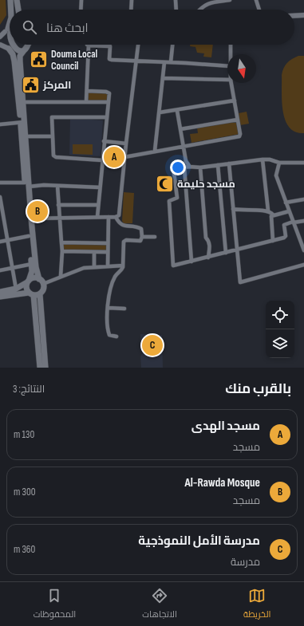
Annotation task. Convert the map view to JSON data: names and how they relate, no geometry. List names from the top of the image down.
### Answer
{
  "places": {
    "public building": ["Douma Local Council", "المركز"],
    "mosque": ["مسجد حليمة"]
  },
  "north": "bottom",
  "page": {
    "search": "ابحث هنا",
    "pins": ["A", "B", "C"],
    "heading": ["بالقرب منك", "النتائج: 3"],
    "list": [
      {
        "mark": "A",
        "name": "مسجد الهدى",
        "note": "مسجد",
        "value": "130 m"
      },
      {
        "mark": "B",
        "name": "Al-Rawda Mosque",
        "note": "مسجد",
        "value": "300 m"
      },
      {
        "mark": "C",
        "name": "مدرسة الأمل النموذجية",
        "note": "مدرسة",
        "value": "360 m"
      }
    ],
    "nav": ["الخريطة", "الاتجاهات", "المحفوظات"]
  }
}
